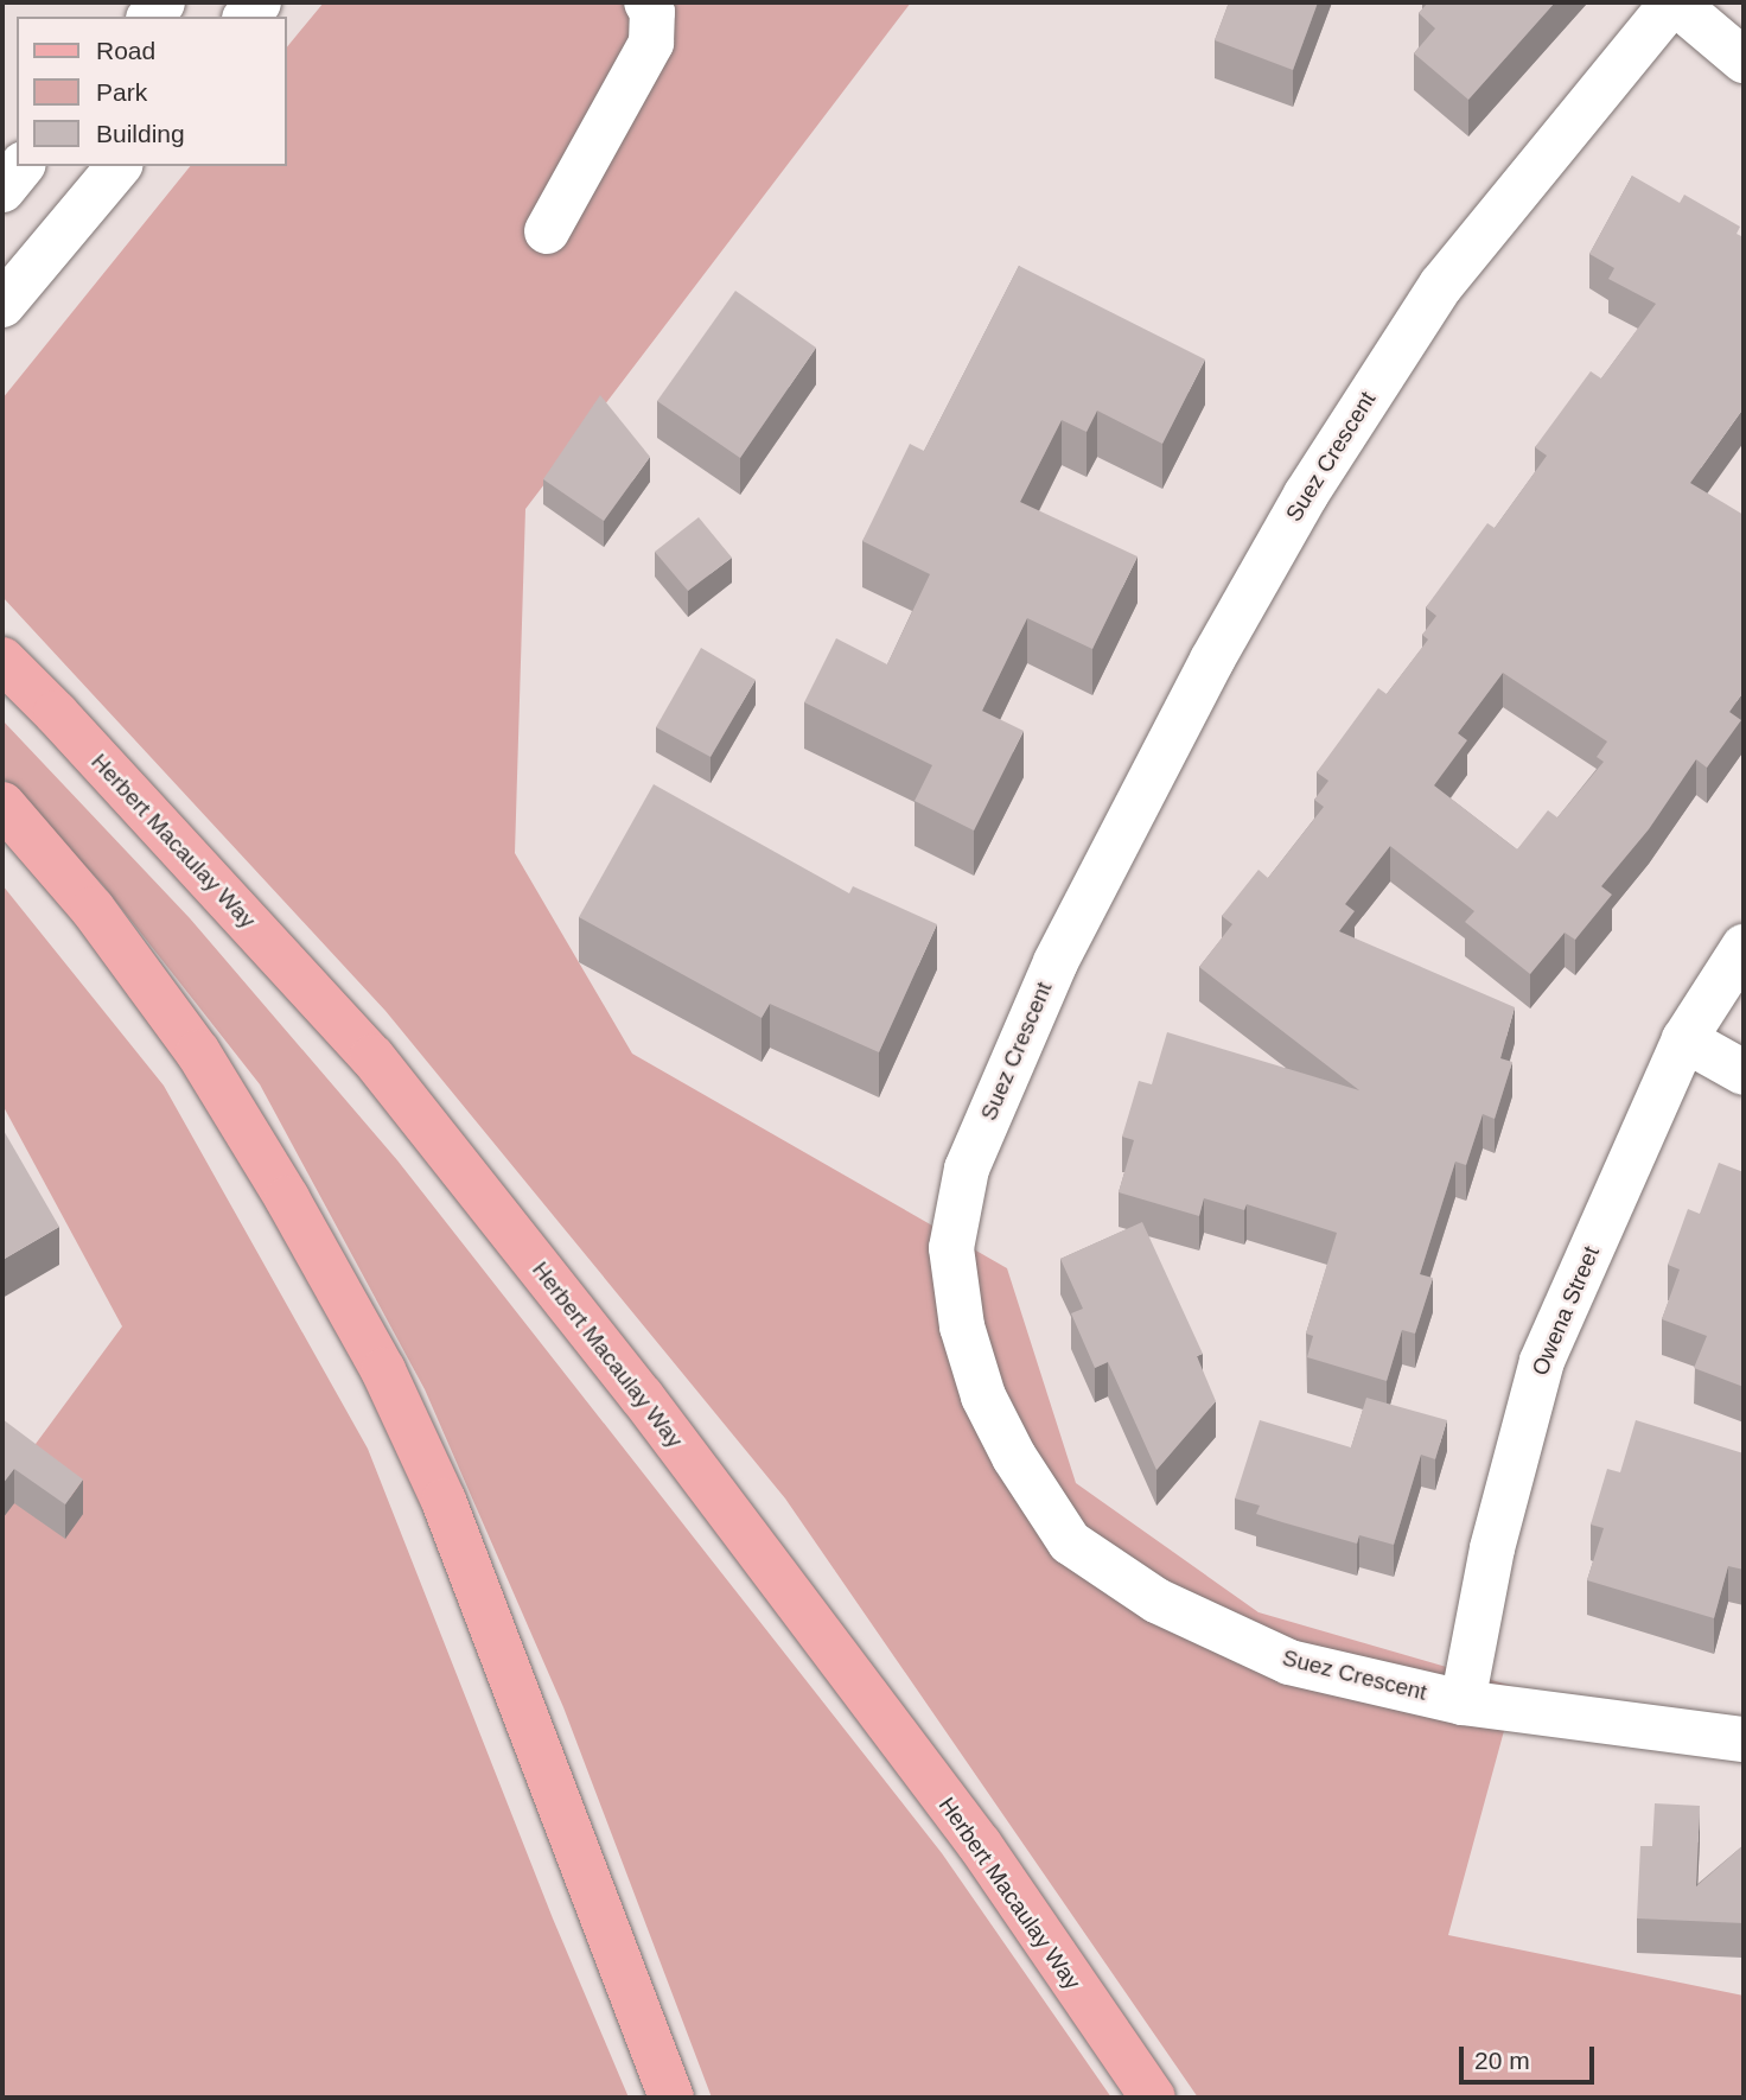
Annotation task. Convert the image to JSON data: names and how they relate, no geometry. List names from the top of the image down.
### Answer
{
  "streets": {
    "main road": ["Herbert Macaulay Way"],
    "street": ["Suez Crescent", "Owena Street"]
  },
  "crossings": [
    ["Suez Crescent", "Owena Street"]
  ],
  "legend": ["Road", "Park", "Building"],
  "scale_bar": "20 m"
}
